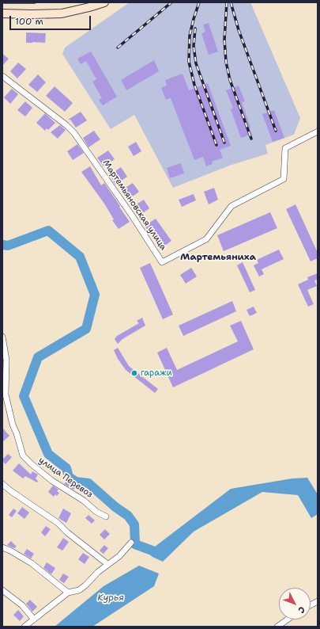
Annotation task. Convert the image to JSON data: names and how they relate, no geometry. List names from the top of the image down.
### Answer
{
  "streets": {
    "street": ["Мартемьяновская улица", "улица Перевоз"]
  },
  "districts": ["Мартемьяниха"],
  "water": ["Курья"],
  "places": ["гаражи"],
  "scale_bar": "100 m",
  "north": "bottom right"
}
